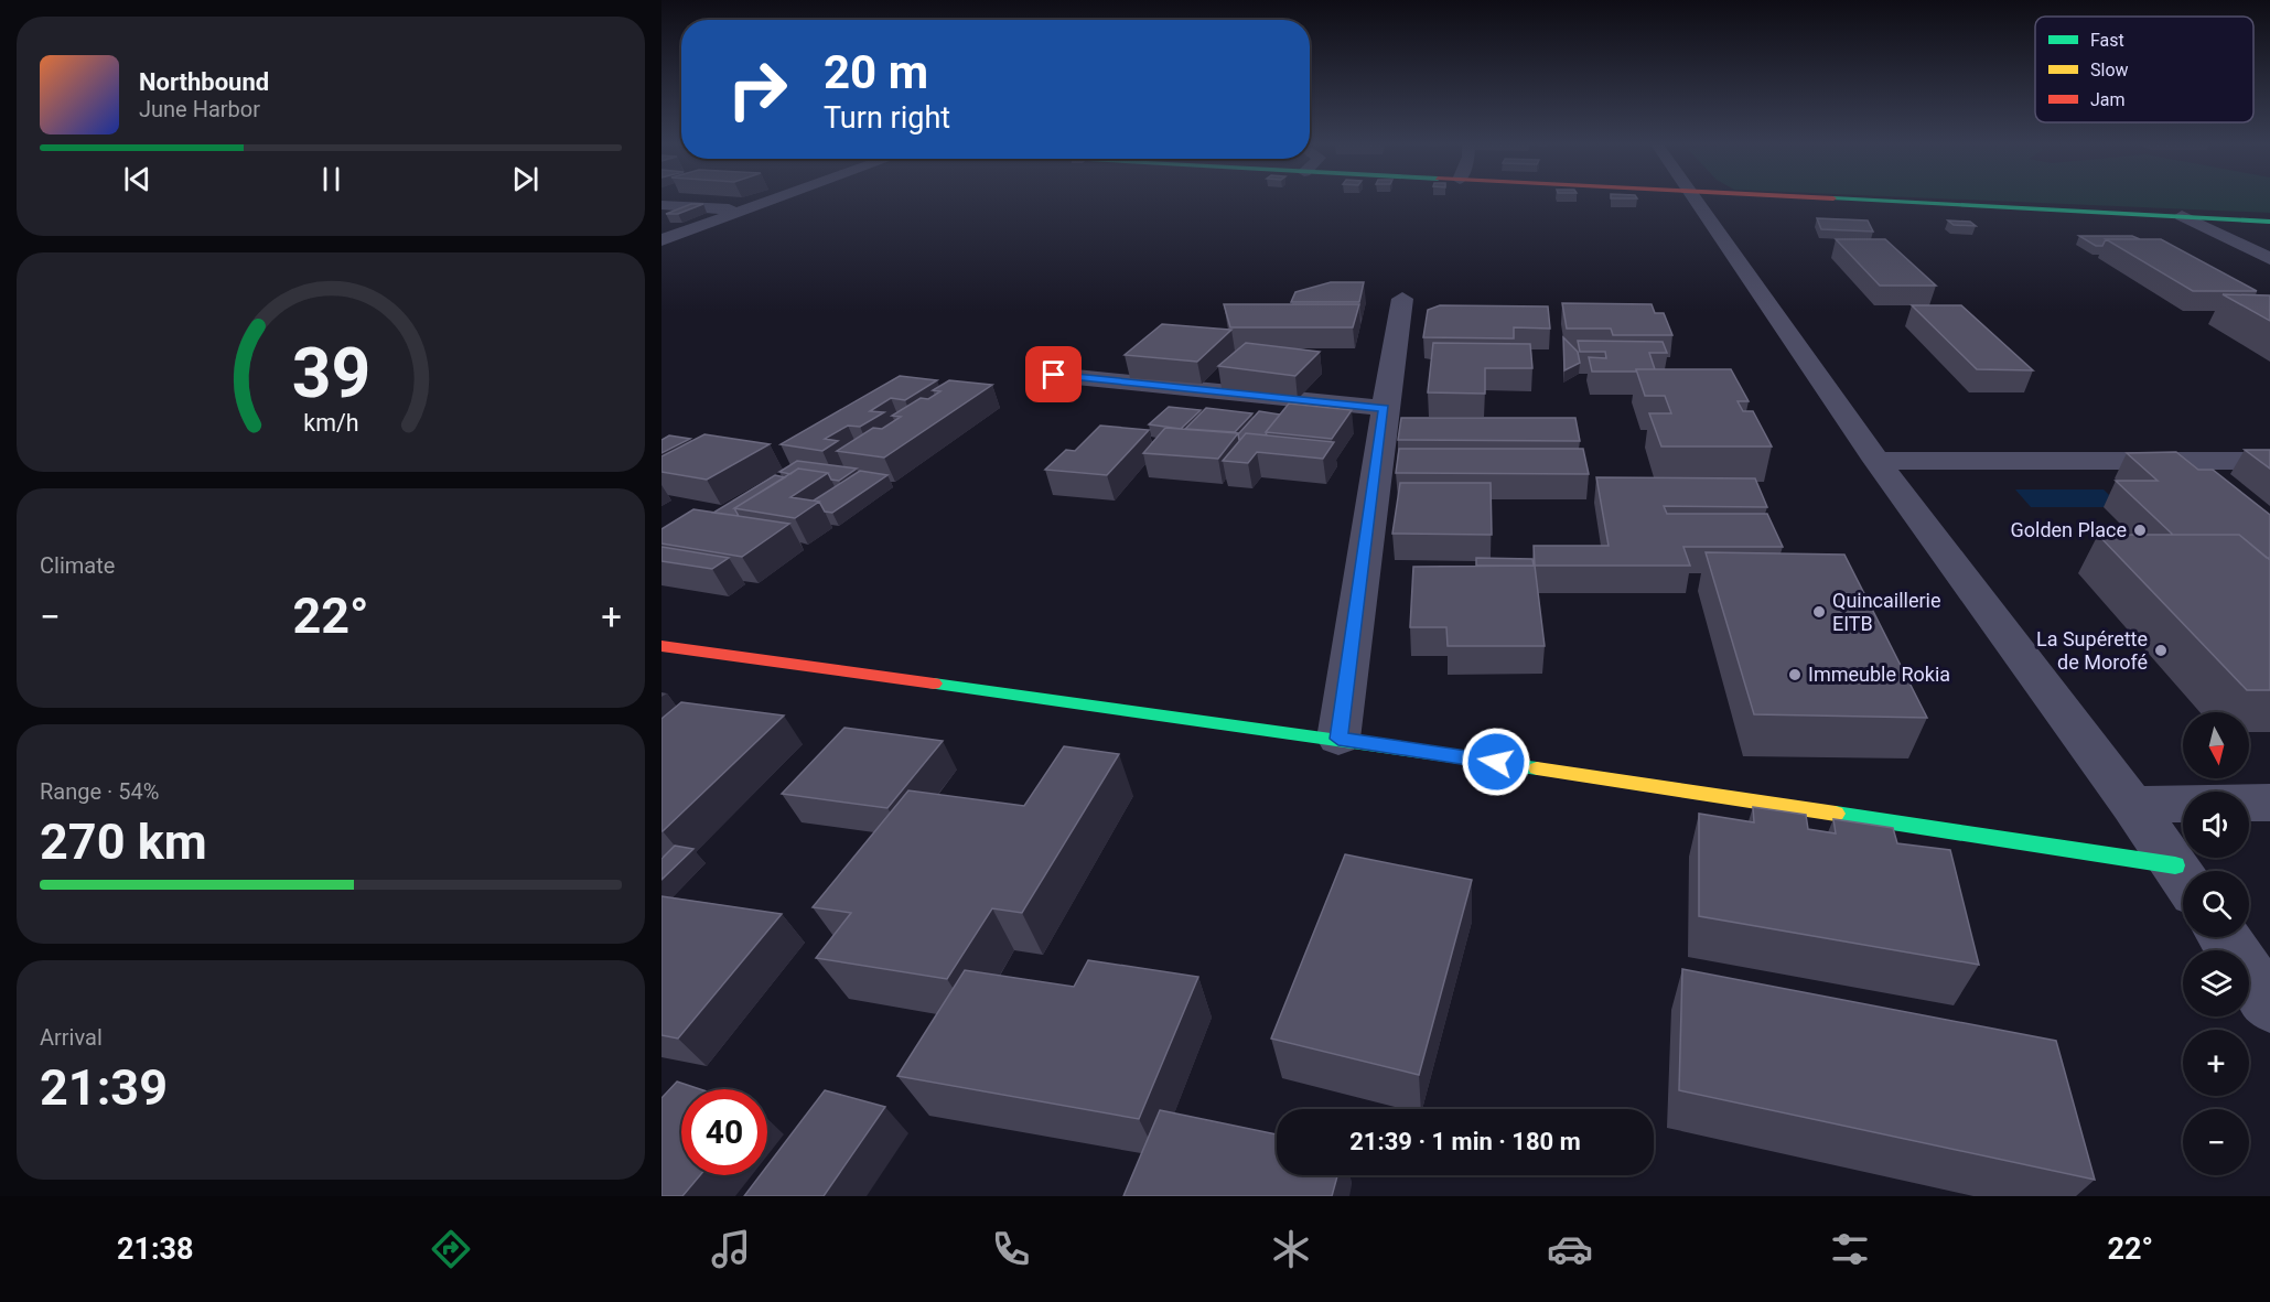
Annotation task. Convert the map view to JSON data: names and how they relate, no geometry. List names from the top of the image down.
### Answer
{
  "places": [
    "Golden Place",
    "Quincaillerie EITB",
    "La Supérette de Morofé",
    "Immeuble Rokia"
  ],
  "legend": ["Fast", "Slow", "Jam"],
  "north": "bottom",
  "page": {
    "turn": ["20 m", "Turn right"],
    "song": ["Northbound", "June Harbor"],
    "tile": [
      "Climate",
      ["Range · 54%", "270 km"],
      ["Arrival", "21:39"]
    ],
    "heat": ["−", "22°", "+"],
    "map_buttons": ["+", "−"],
    "limit": "40",
    "trip": "21:39 · 1 min · 180 m",
    "tabs": ["21:38", "22°"],
    "gauge": ["39", "km/h"]
  }
}
